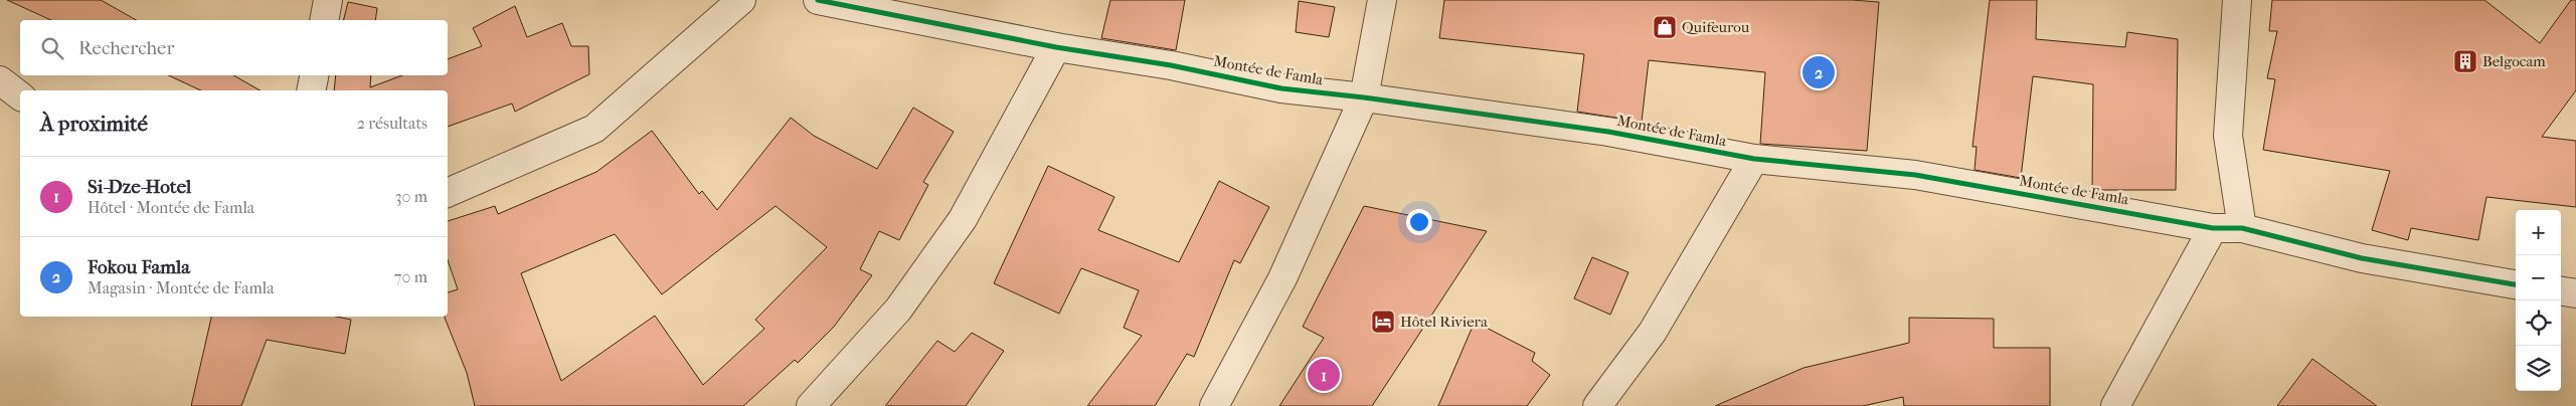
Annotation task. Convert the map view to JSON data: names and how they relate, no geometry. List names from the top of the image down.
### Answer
{
  "streets": {
    "street": ["Montée de Famla"]
  },
  "places": {
    "shop": ["Quifeurou"],
    "building": ["Belgocam"],
    "hotel": ["Hôtel Riviera"]
  },
  "page": {
    "search": "Rechercher",
    "pins": ["2", "1"],
    "heading": ["À proximité", "2 résultats"],
    "list": [
      {
        "mark": "1",
        "name": "Si-Dze-Hotel",
        "note": "Hôtel · Montée de Famla",
        "value": "30 m"
      },
      {
        "mark": "2",
        "name": "Fokou Famla",
        "note": "Magasin · Montée de Famla",
        "value": "70 m"
      }
    ],
    "map_buttons": ["+", "−"]
  }
}
